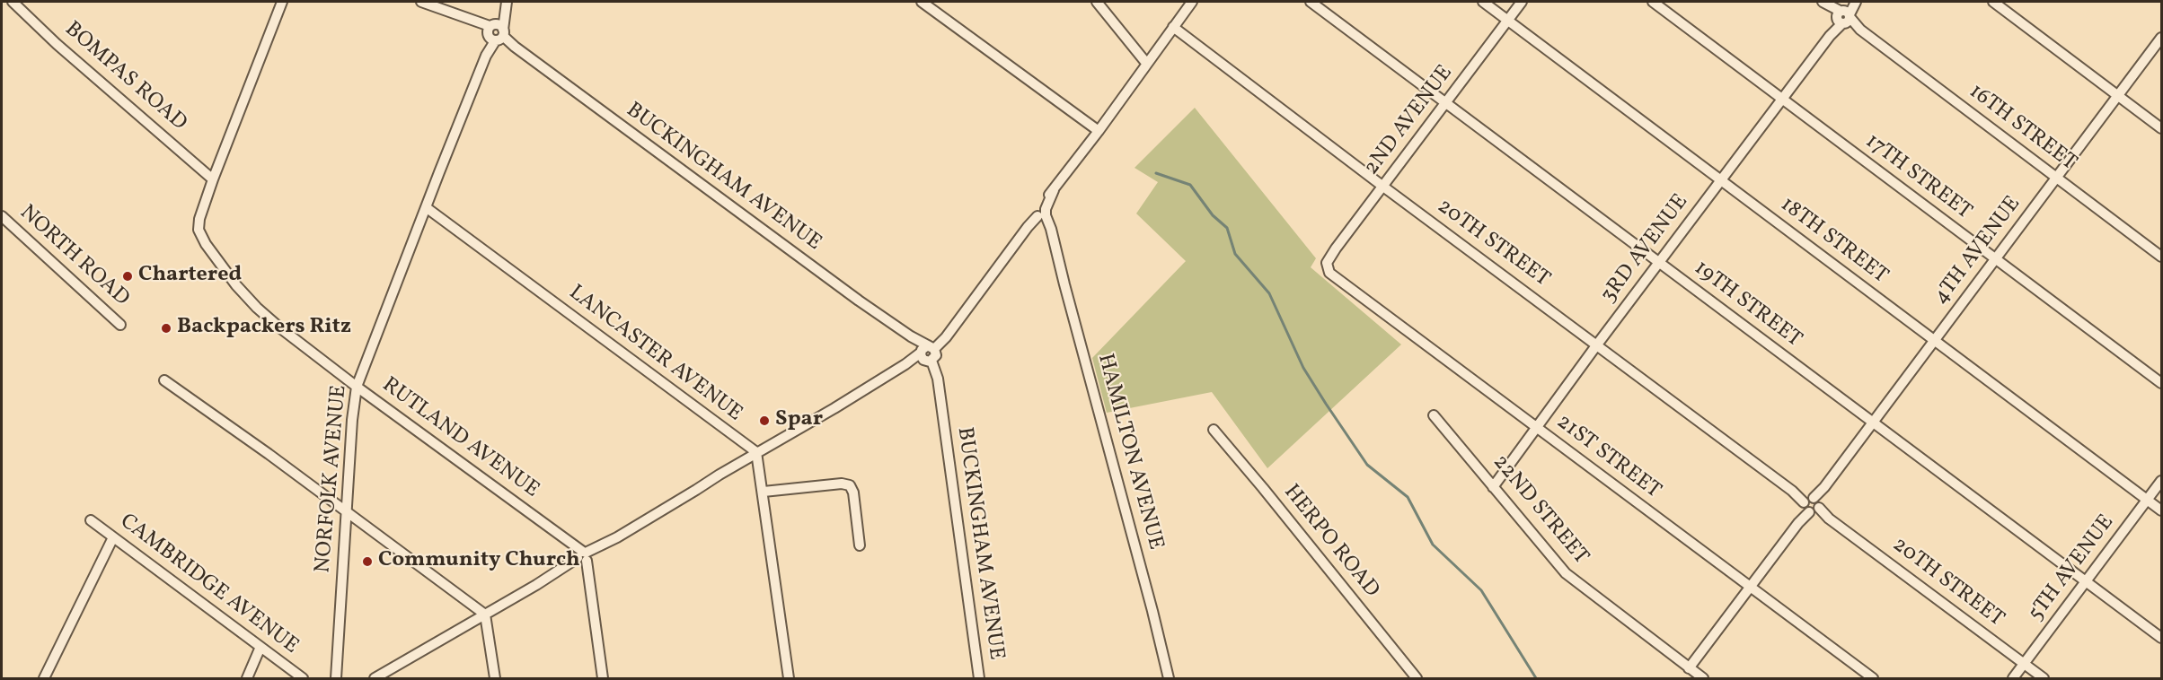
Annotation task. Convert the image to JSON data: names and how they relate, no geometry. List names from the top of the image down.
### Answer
{
  "streets": {
    "street": [
      "BOMPAS ROAD",
      "2ND AVENUE",
      "16TH STREET",
      "BUCKINGHAM AVENUE",
      "17TH STREET",
      "18TH STREET",
      "20TH STREET",
      "3RD AVENUE",
      "4TH AVENUE",
      "NORTH ROAD",
      "19TH STREET",
      "LANCASTER AVENUE",
      "RUTLAND AVENUE",
      "HAMILTON AVENUE",
      "21ST STREET",
      "NORFOLK AVENUE",
      "22ND STREET",
      "HERPO ROAD",
      "5TH AVENUE",
      "CAMBRIDGE AVENUE"
    ]
  },
  "crossings": [
    ["BOMPAS ROAD", "RUTLAND AVENUE"],
    ["2ND AVENUE", "18TH STREET"],
    ["2ND AVENUE", "20TH STREET"],
    ["2ND AVENUE", "19TH STREET"],
    ["2ND AVENUE", "21ST STREET"],
    ["16TH STREET", "3RD AVENUE"],
    ["16TH STREET", "4TH AVENUE"],
    ["BUCKINGHAM AVENUE", "NORFOLK AVENUE"],
    ["17TH STREET", "3RD AVENUE"],
    ["17TH STREET", "4TH AVENUE"],
    ["18TH STREET", "3RD AVENUE"],
    ["18TH STREET", "4TH AVENUE"],
    ["18TH STREET", "5TH AVENUE"],
    ["20TH STREET", "3RD AVENUE"],
    ["20TH STREET", "4TH AVENUE"],
    ["20TH STREET", "5TH AVENUE"],
    ["3RD AVENUE", "19TH STREET"],
    ["3RD AVENUE", "21ST STREET"],
    ["3RD AVENUE", "22ND STREET"],
    ["4TH AVENUE", "19TH STREET"],
    ["4TH AVENUE", "21ST STREET"],
    ["4TH AVENUE", "22ND STREET"],
    ["19TH STREET", "5TH AVENUE"],
    ["LANCASTER AVENUE", "NORFOLK AVENUE"],
    ["RUTLAND AVENUE", "NORFOLK AVENUE"]
  ],
  "places": [
    "Chartered",
    "Backpackers Ritz",
    "Spar",
    "Community Church"
  ]
}
